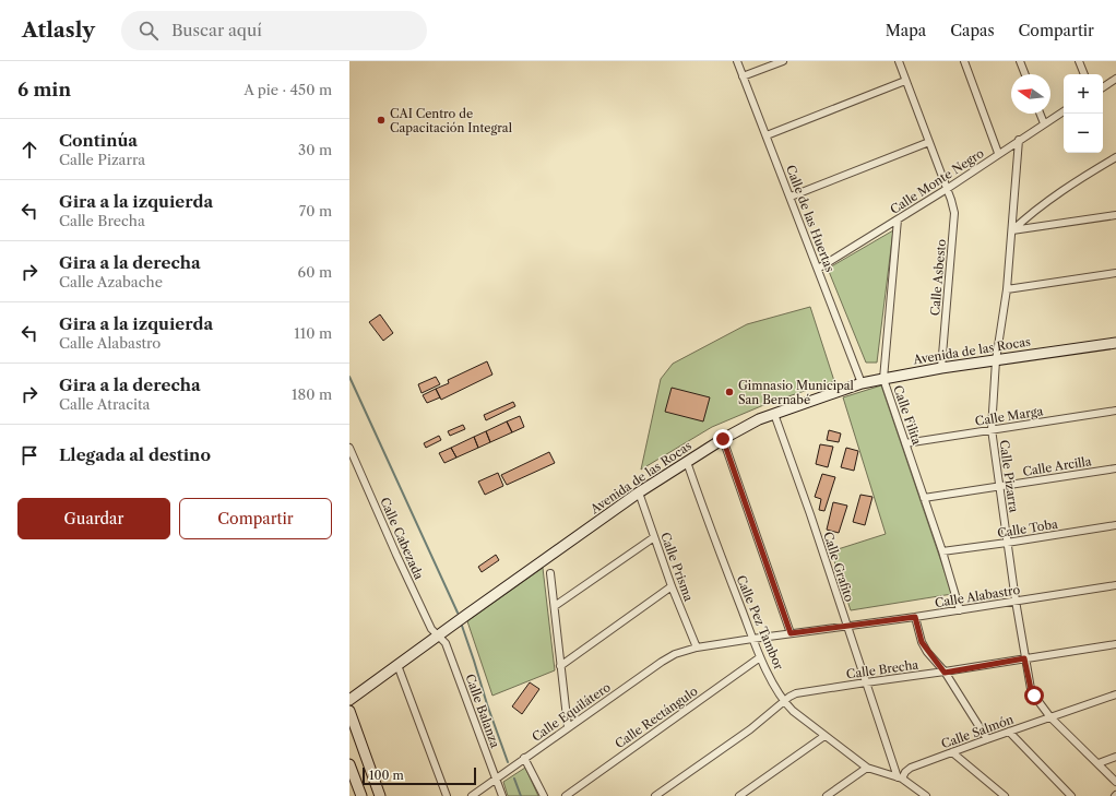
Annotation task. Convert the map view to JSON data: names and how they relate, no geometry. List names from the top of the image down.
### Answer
{
  "streets": {
    "street": [
      "Calle Monte Negro",
      "Calle de las Huertas",
      "Calle Asbesto",
      "Avenida de las Rocas",
      "Calle Filita",
      "Calle Marga",
      "Calle Arcilla",
      "Calle Pizarra",
      "Calle Toba",
      "Calle Cabezada",
      "Calle Prisma",
      "Calle Grafito",
      "Calle Alabastro",
      "Calle Pez Tambor",
      "Calle Brecha",
      "Calle Balanza",
      "Calle Equilátero",
      "Calle Rectángulo",
      "Calle Salmón"
    ]
  },
  "crossings": [
    ["Calle Monte Negro", "Calle de las Huertas"],
    ["Calle Monte Negro", "Calle Asbesto"],
    ["Calle Monte Negro", "Calle Filita"],
    ["Calle Monte Negro", "Calle Pizarra"],
    ["Calle de las Huertas", "Avenida de las Rocas"],
    ["Calle Asbesto", "Avenida de las Rocas"],
    ["Avenida de las Rocas", "Calle Filita"],
    ["Avenida de las Rocas", "Calle Pizarra"],
    ["Avenida de las Rocas", "Calle Cabezada"],
    ["Avenida de las Rocas", "Calle Prisma"],
    ["Avenida de las Rocas", "Calle Grafito"],
    ["Avenida de las Rocas", "Calle Pez Tambor"],
    ["Avenida de las Rocas", "Calle Balanza"],
    ["Calle Filita", "Calle Marga"],
    ["Calle Filita", "Calle Arcilla"],
    ["Calle Filita", "Calle Toba"],
    ["Calle Filita", "Calle Alabastro"],
    ["Calle Marga", "Calle Pizarra"],
    ["Calle Arcilla", "Calle Pizarra"],
    ["Calle Pizarra", "Calle Toba"],
    ["Calle Pizarra", "Calle Alabastro"],
    ["Calle Pizarra", "Calle Brecha"],
    ["Calle Pizarra", "Calle Salmón"],
    ["Calle Cabezada", "Calle Balanza"],
    ["Calle Prisma", "Calle Alabastro"],
    ["Calle Grafito", "Calle Alabastro"],
    ["Calle Grafito", "Calle Pez Tambor"],
    ["Calle Grafito", "Calle Brecha"],
    ["Calle Grafito", "Calle Salmón"],
    ["Calle Alabastro", "Calle Pez Tambor"],
    ["Calle Alabastro", "Calle Equilátero"],
    ["Calle Pez Tambor", "Calle Brecha"],
    ["Calle Pez Tambor", "Calle Rectángulo"],
    ["Calle Pez Tambor", "Calle Salmón"],
    ["Calle Balanza", "Calle Equilátero"]
  ],
  "places": ["CAI Centro de Capacitación Integral", "Gimnasio Municipal San Bernabé"],
  "scale_bar": "100 m",
  "north": "left",
  "page": {
    "header": "Atlasly",
    "search": "Buscar aquí",
    "nav": ["Mapa", "Capas", "Compartir"],
    "heading": ["6 min", "A pie · 450 m"],
    "map_buttons": ["+", "−"],
    "list": [
      ["Continúa", "Calle Pizarra", "30 m"],
      ["Gira a la izquierda", "Calle Brecha", "70 m"],
      ["Gira a la derecha", "Calle Azabache", "60 m"],
      ["Gira a la izquierda", "Calle Alabastro", "110 m"],
      ["Gira a la derecha", "Calle Atracita", "180 m"],
      "Llegada al destino"
    ],
    "buttons": ["Guardar", "Compartir"],
    "scale": "100 m"
  }
}
